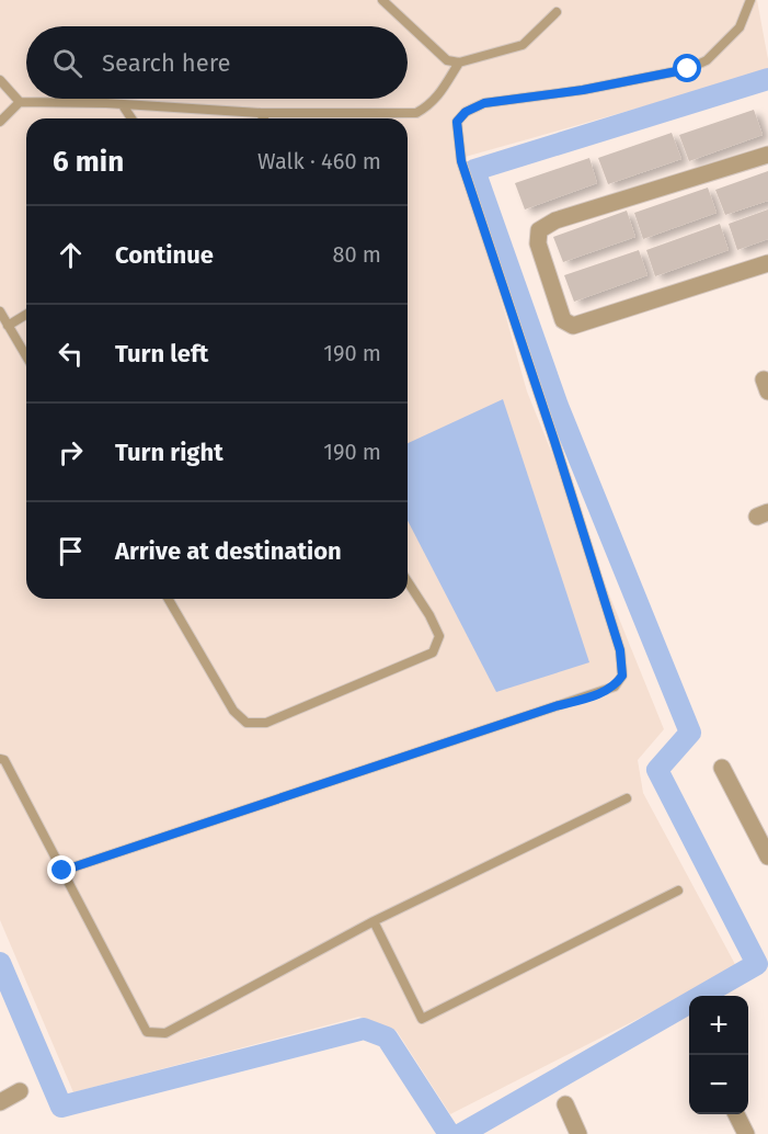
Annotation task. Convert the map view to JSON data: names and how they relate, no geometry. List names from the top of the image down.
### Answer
{
  "page": {
    "search": "Search here",
    "heading": ["6 min", "Walk · 460 m"],
    "list": [
      ["Continue", "80 m"],
      ["Turn left", "190 m"],
      ["Turn right", "190 m"],
      "Arrive at destination"
    ],
    "map_buttons": ["+", "−"]
  }
}
